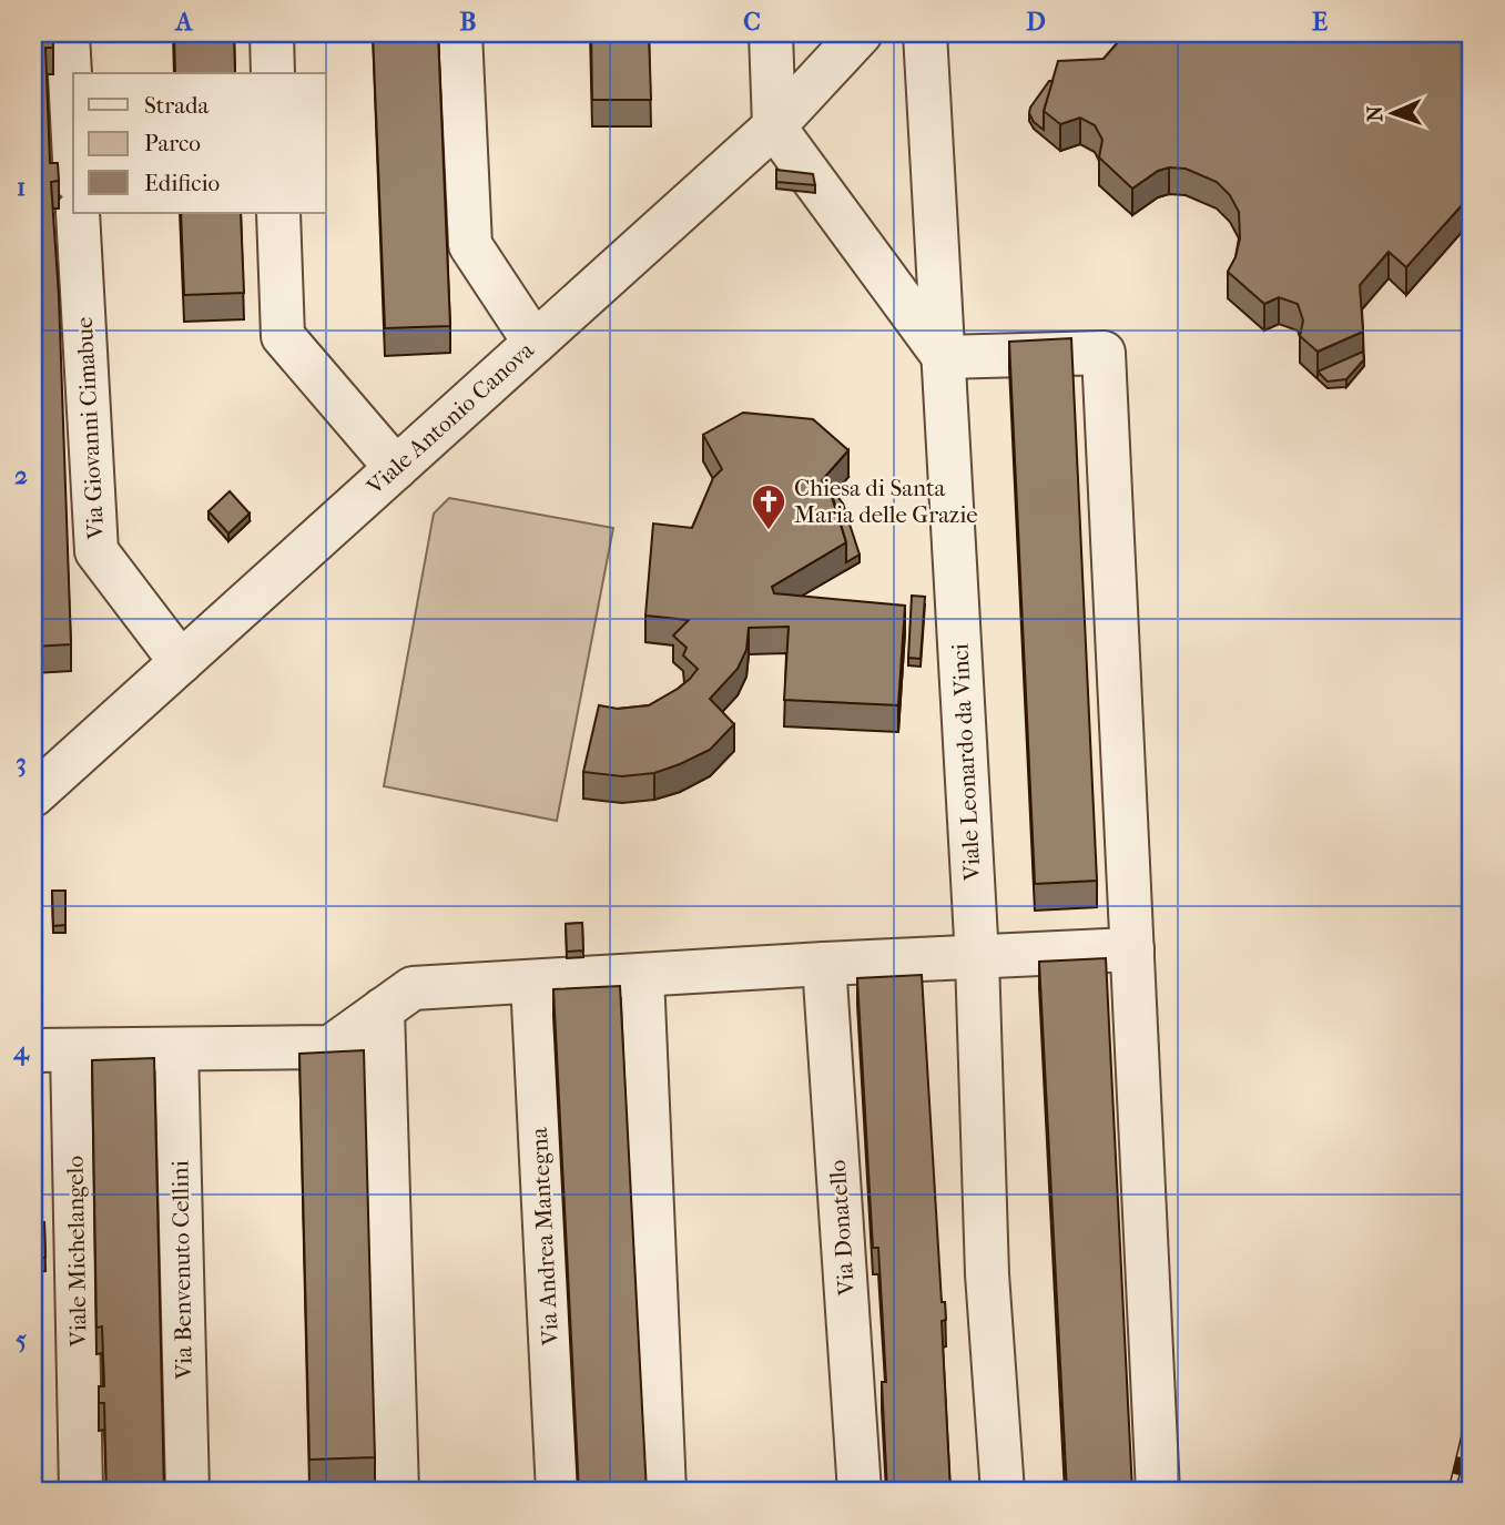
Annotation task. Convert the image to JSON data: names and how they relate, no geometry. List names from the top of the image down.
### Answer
{
  "streets": {
    "street": [
      "Viale Antonio Canova",
      "Via Giovanni Cimabue",
      "Viale Leonardo da Vinci",
      "Via Donatello",
      "Via Andrea Mantegna",
      "Viale Michelangelo",
      "Via Benvenuto Cellini"
    ]
  },
  "crossings": [
    ["Viale Antonio Canova", "Via Giovanni Cimabue"]
  ],
  "places": {
    "church": ["Chiesa di Santa Maria delle Grazie"]
  },
  "legend": ["Strada", "Parco", "Edificio"],
  "north": "left",
  "grid": {
    "columns": [
      "A",
      "B",
      "C",
      "D",
      "E"
    ],
    "rows": [
      "1",
      "2",
      "3",
      "4",
      "5"
    ]
  }
}
